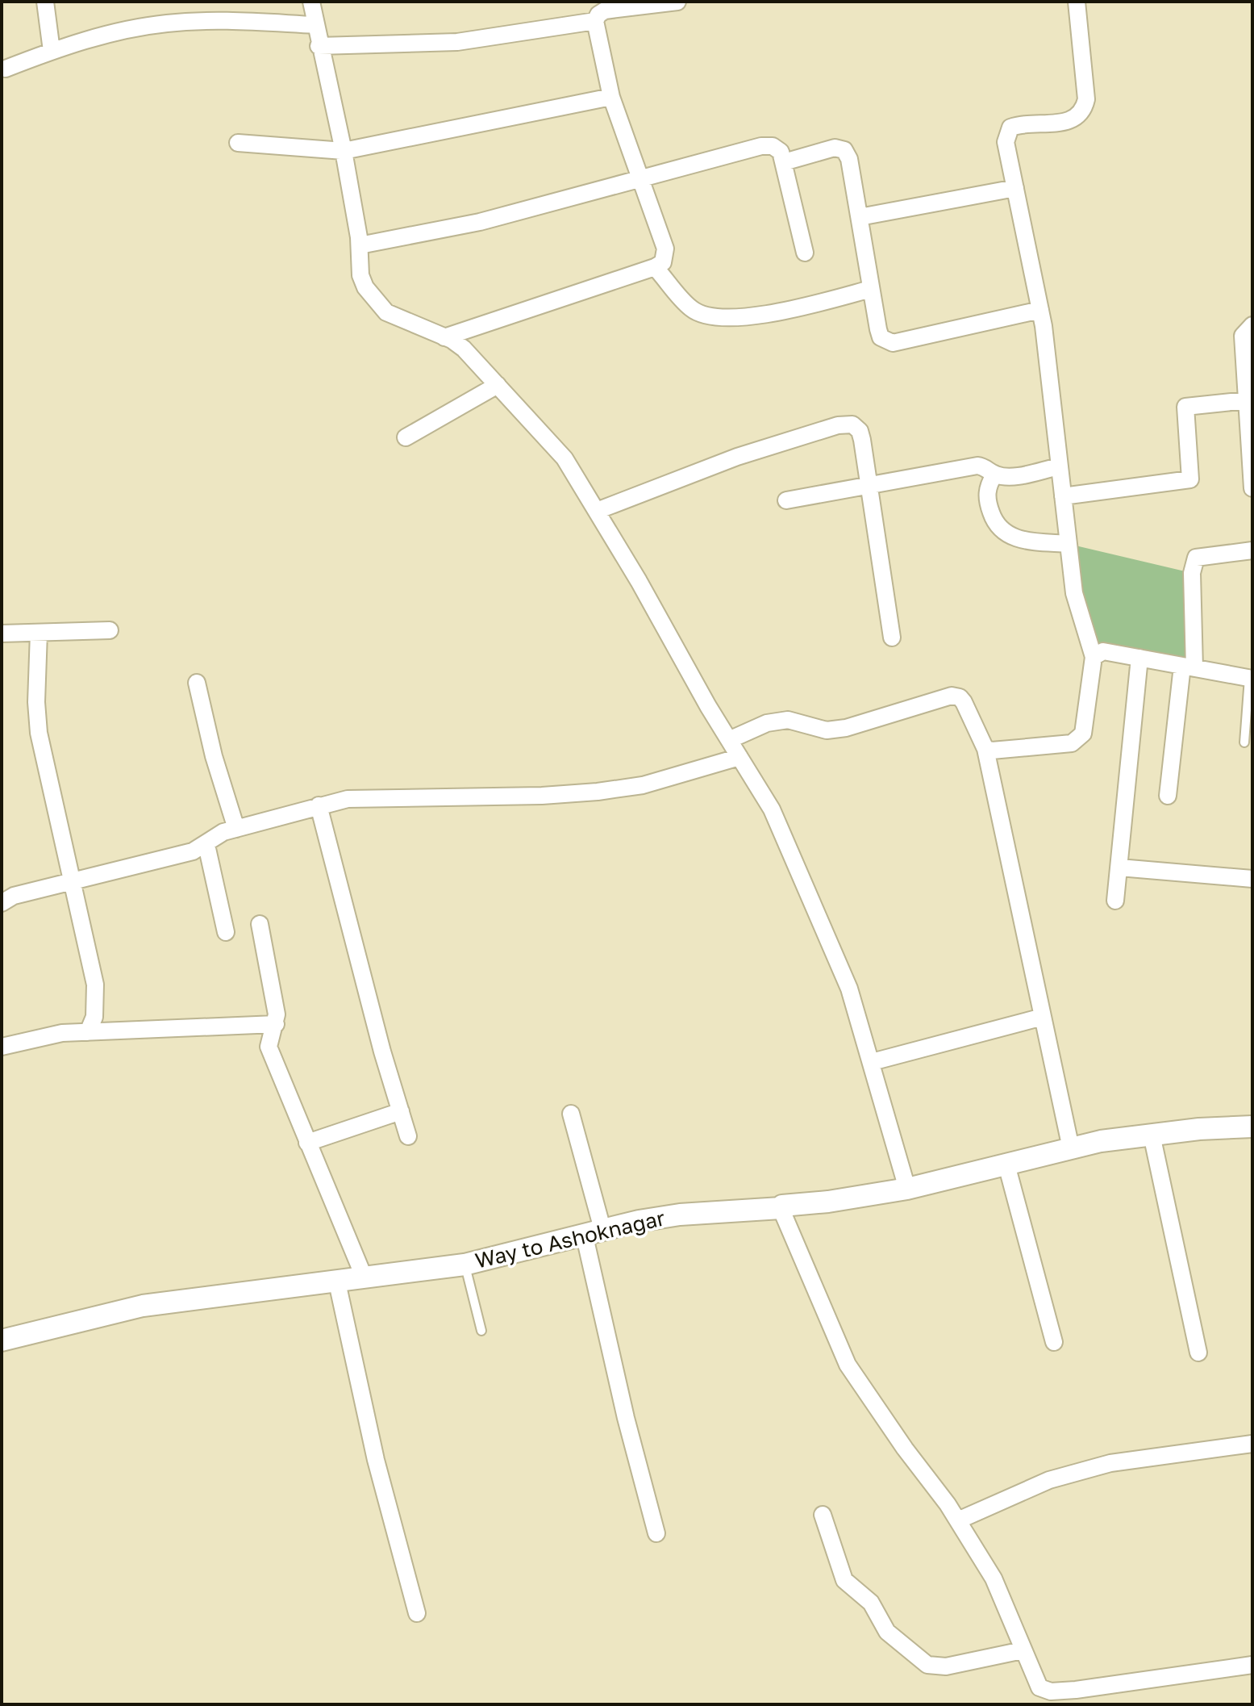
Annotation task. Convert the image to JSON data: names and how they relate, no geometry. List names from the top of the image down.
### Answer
{
  "streets": {
    "street": ["Way to Ashoknagar"]
  }
}
